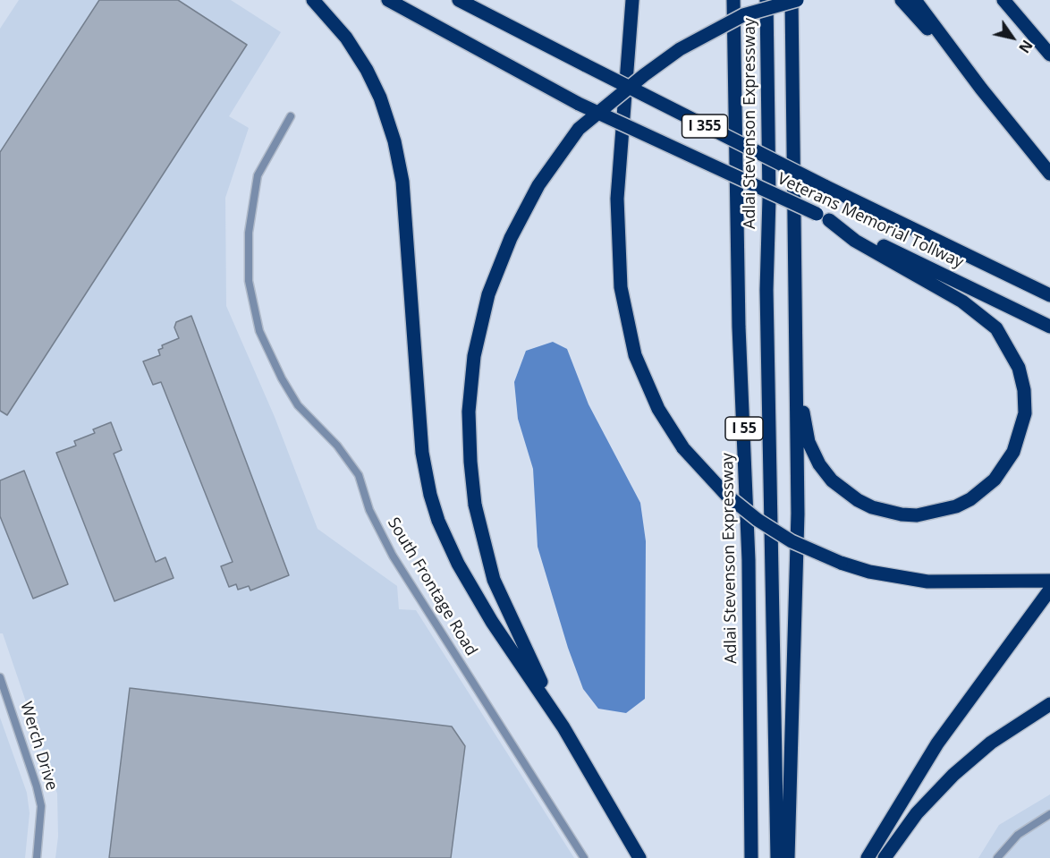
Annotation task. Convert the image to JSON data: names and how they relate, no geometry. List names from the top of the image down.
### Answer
{
  "streets": {
    "highway": [
      "Adlai Stevenson Expressway",
      "I 355",
      "Veterans Memorial Tollway",
      "I 55"
    ],
    "street": ["South Frontage Road", "Werch Drive"]
  },
  "north": "bottom right"
}
